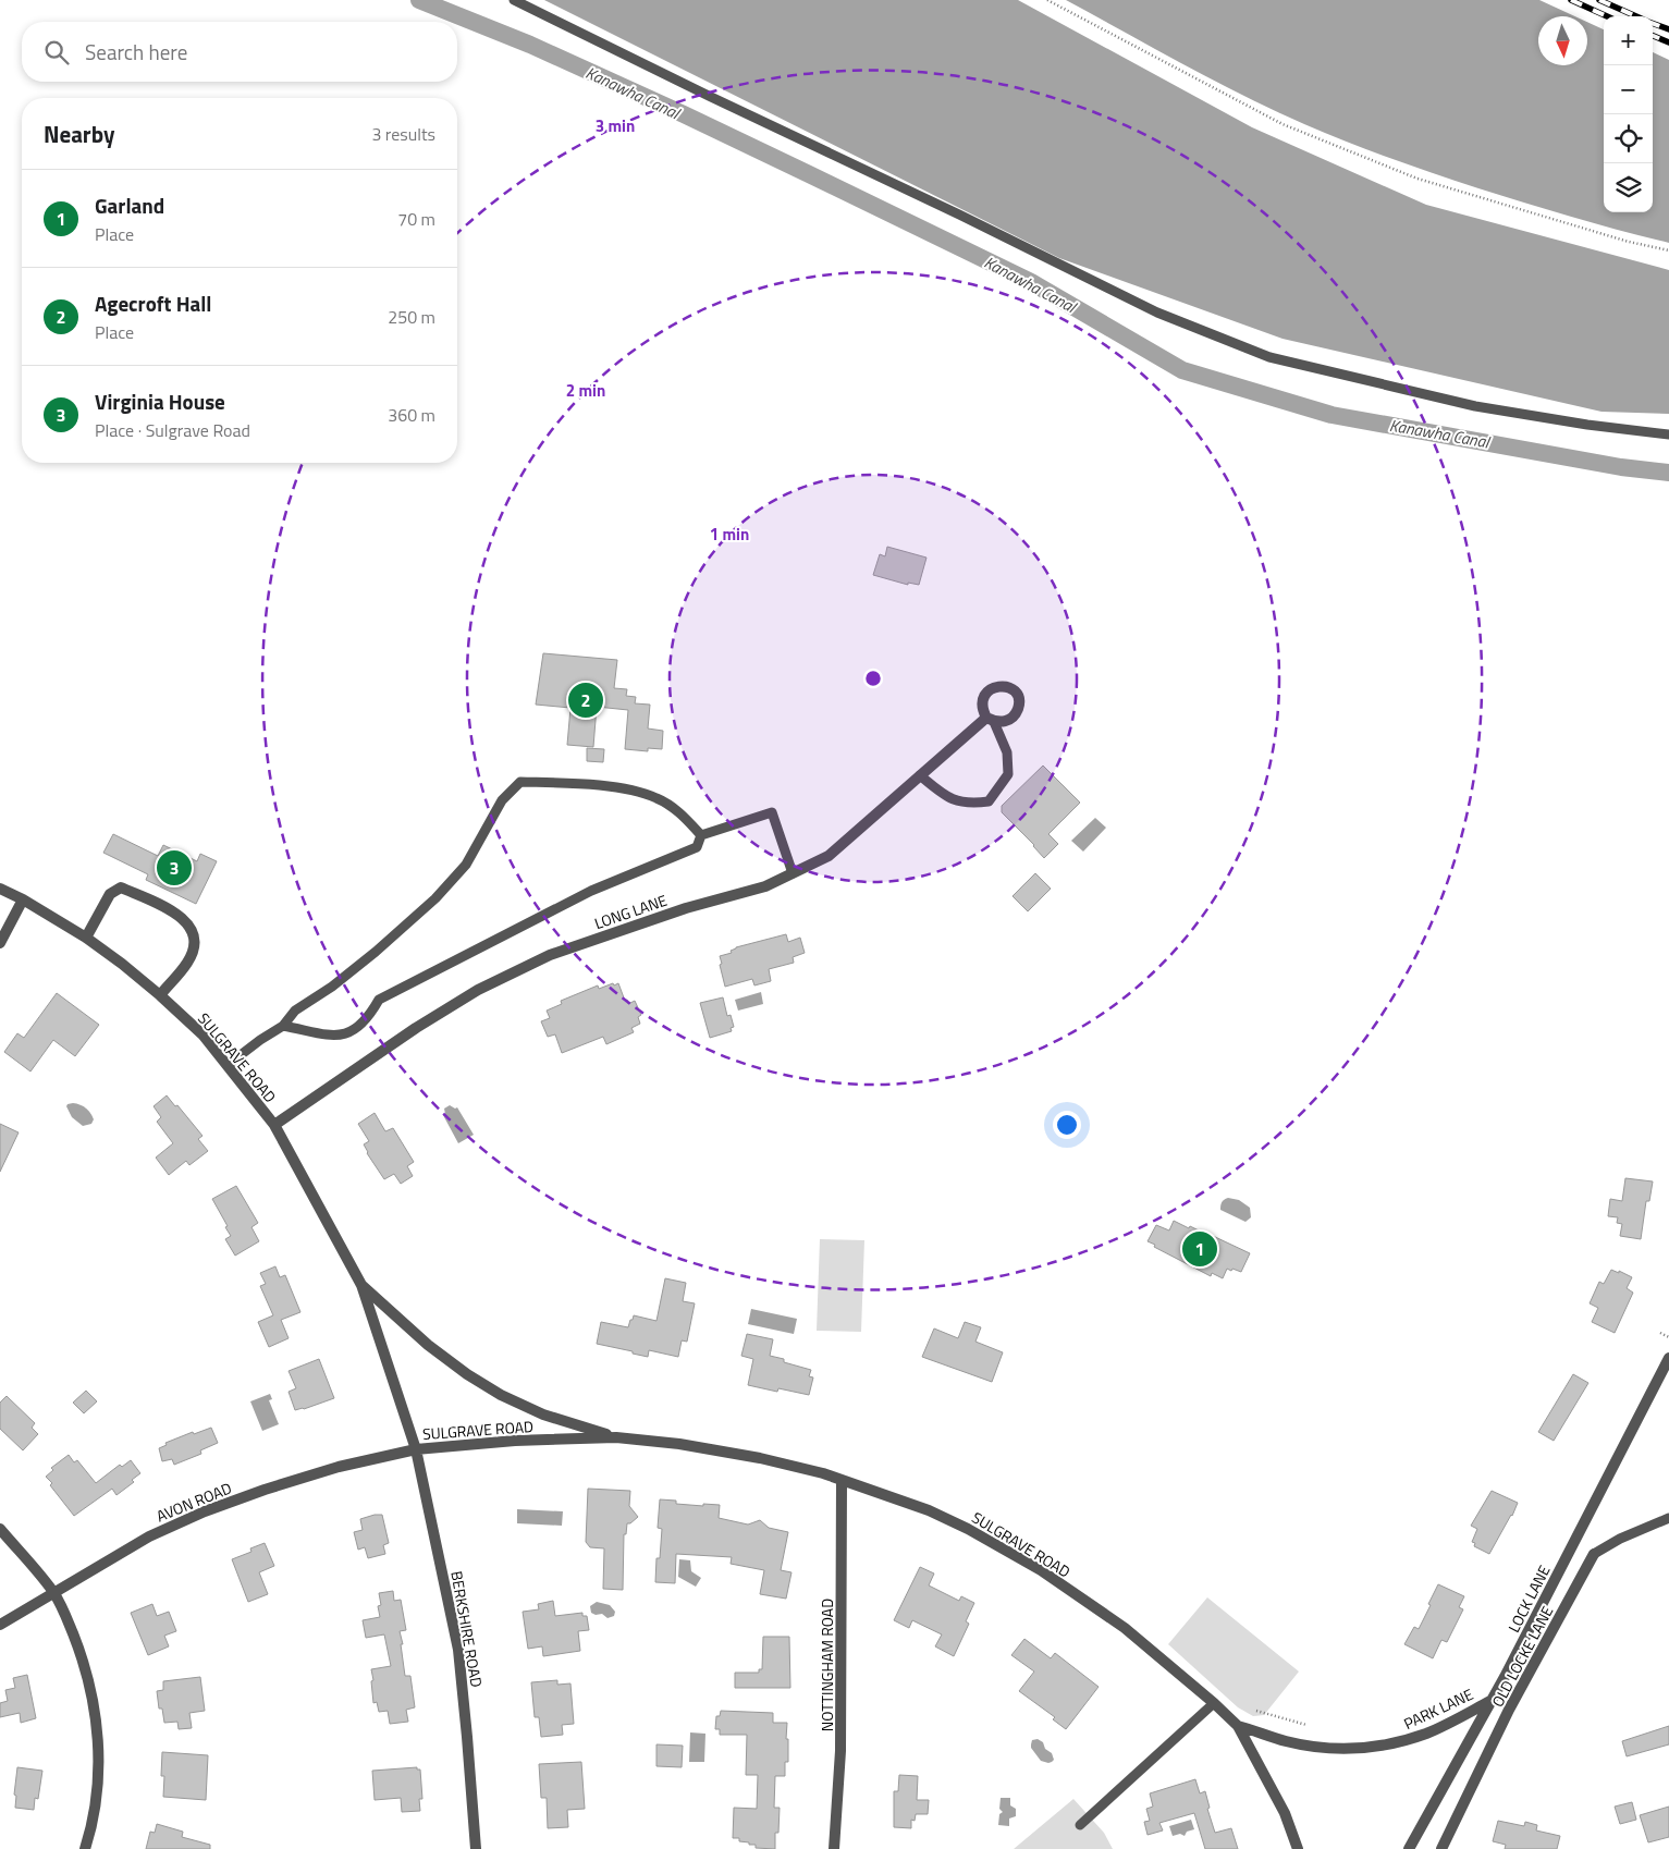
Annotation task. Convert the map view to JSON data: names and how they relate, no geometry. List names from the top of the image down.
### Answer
{
  "streets": {
    "street": [
      "LONG LANE",
      "SULGRAVE ROAD",
      "AVON ROAD",
      "LOCK LANE",
      "BERKSHIRE ROAD",
      "OLD LOCKE LANE",
      "NOTTINGHAM ROAD",
      "PARK LANE"
    ]
  },
  "crossings": [
    ["LONG LANE", "SULGRAVE ROAD"],
    ["SULGRAVE ROAD", "AVON ROAD"],
    ["SULGRAVE ROAD", "BERKSHIRE ROAD"],
    ["SULGRAVE ROAD", "NOTTINGHAM ROAD"],
    ["SULGRAVE ROAD", "PARK LANE"],
    ["AVON ROAD", "BERKSHIRE ROAD"],
    ["LOCK LANE", "PARK LANE"]
  ],
  "water": ["Kanawha Canal"],
  "north": "bottom",
  "page": {
    "map_buttons": ["+", "−"],
    "search": "Search here",
    "heading": ["Nearby", "3 results"],
    "list": [
      {
        "mark": "1",
        "name": "Garland",
        "note": "Place",
        "value": "70 m"
      },
      {
        "mark": "2",
        "name": "Agecroft Hall",
        "note": "Place",
        "value": "250 m"
      },
      {
        "mark": "3",
        "name": "Virginia House",
        "note": "Place · Sulgrave Road",
        "value": "360 m"
      }
    ],
    "pins": ["2", "3", "1"]
  },
  "rings": ["3 min", "2 min", "1 min"]
}
